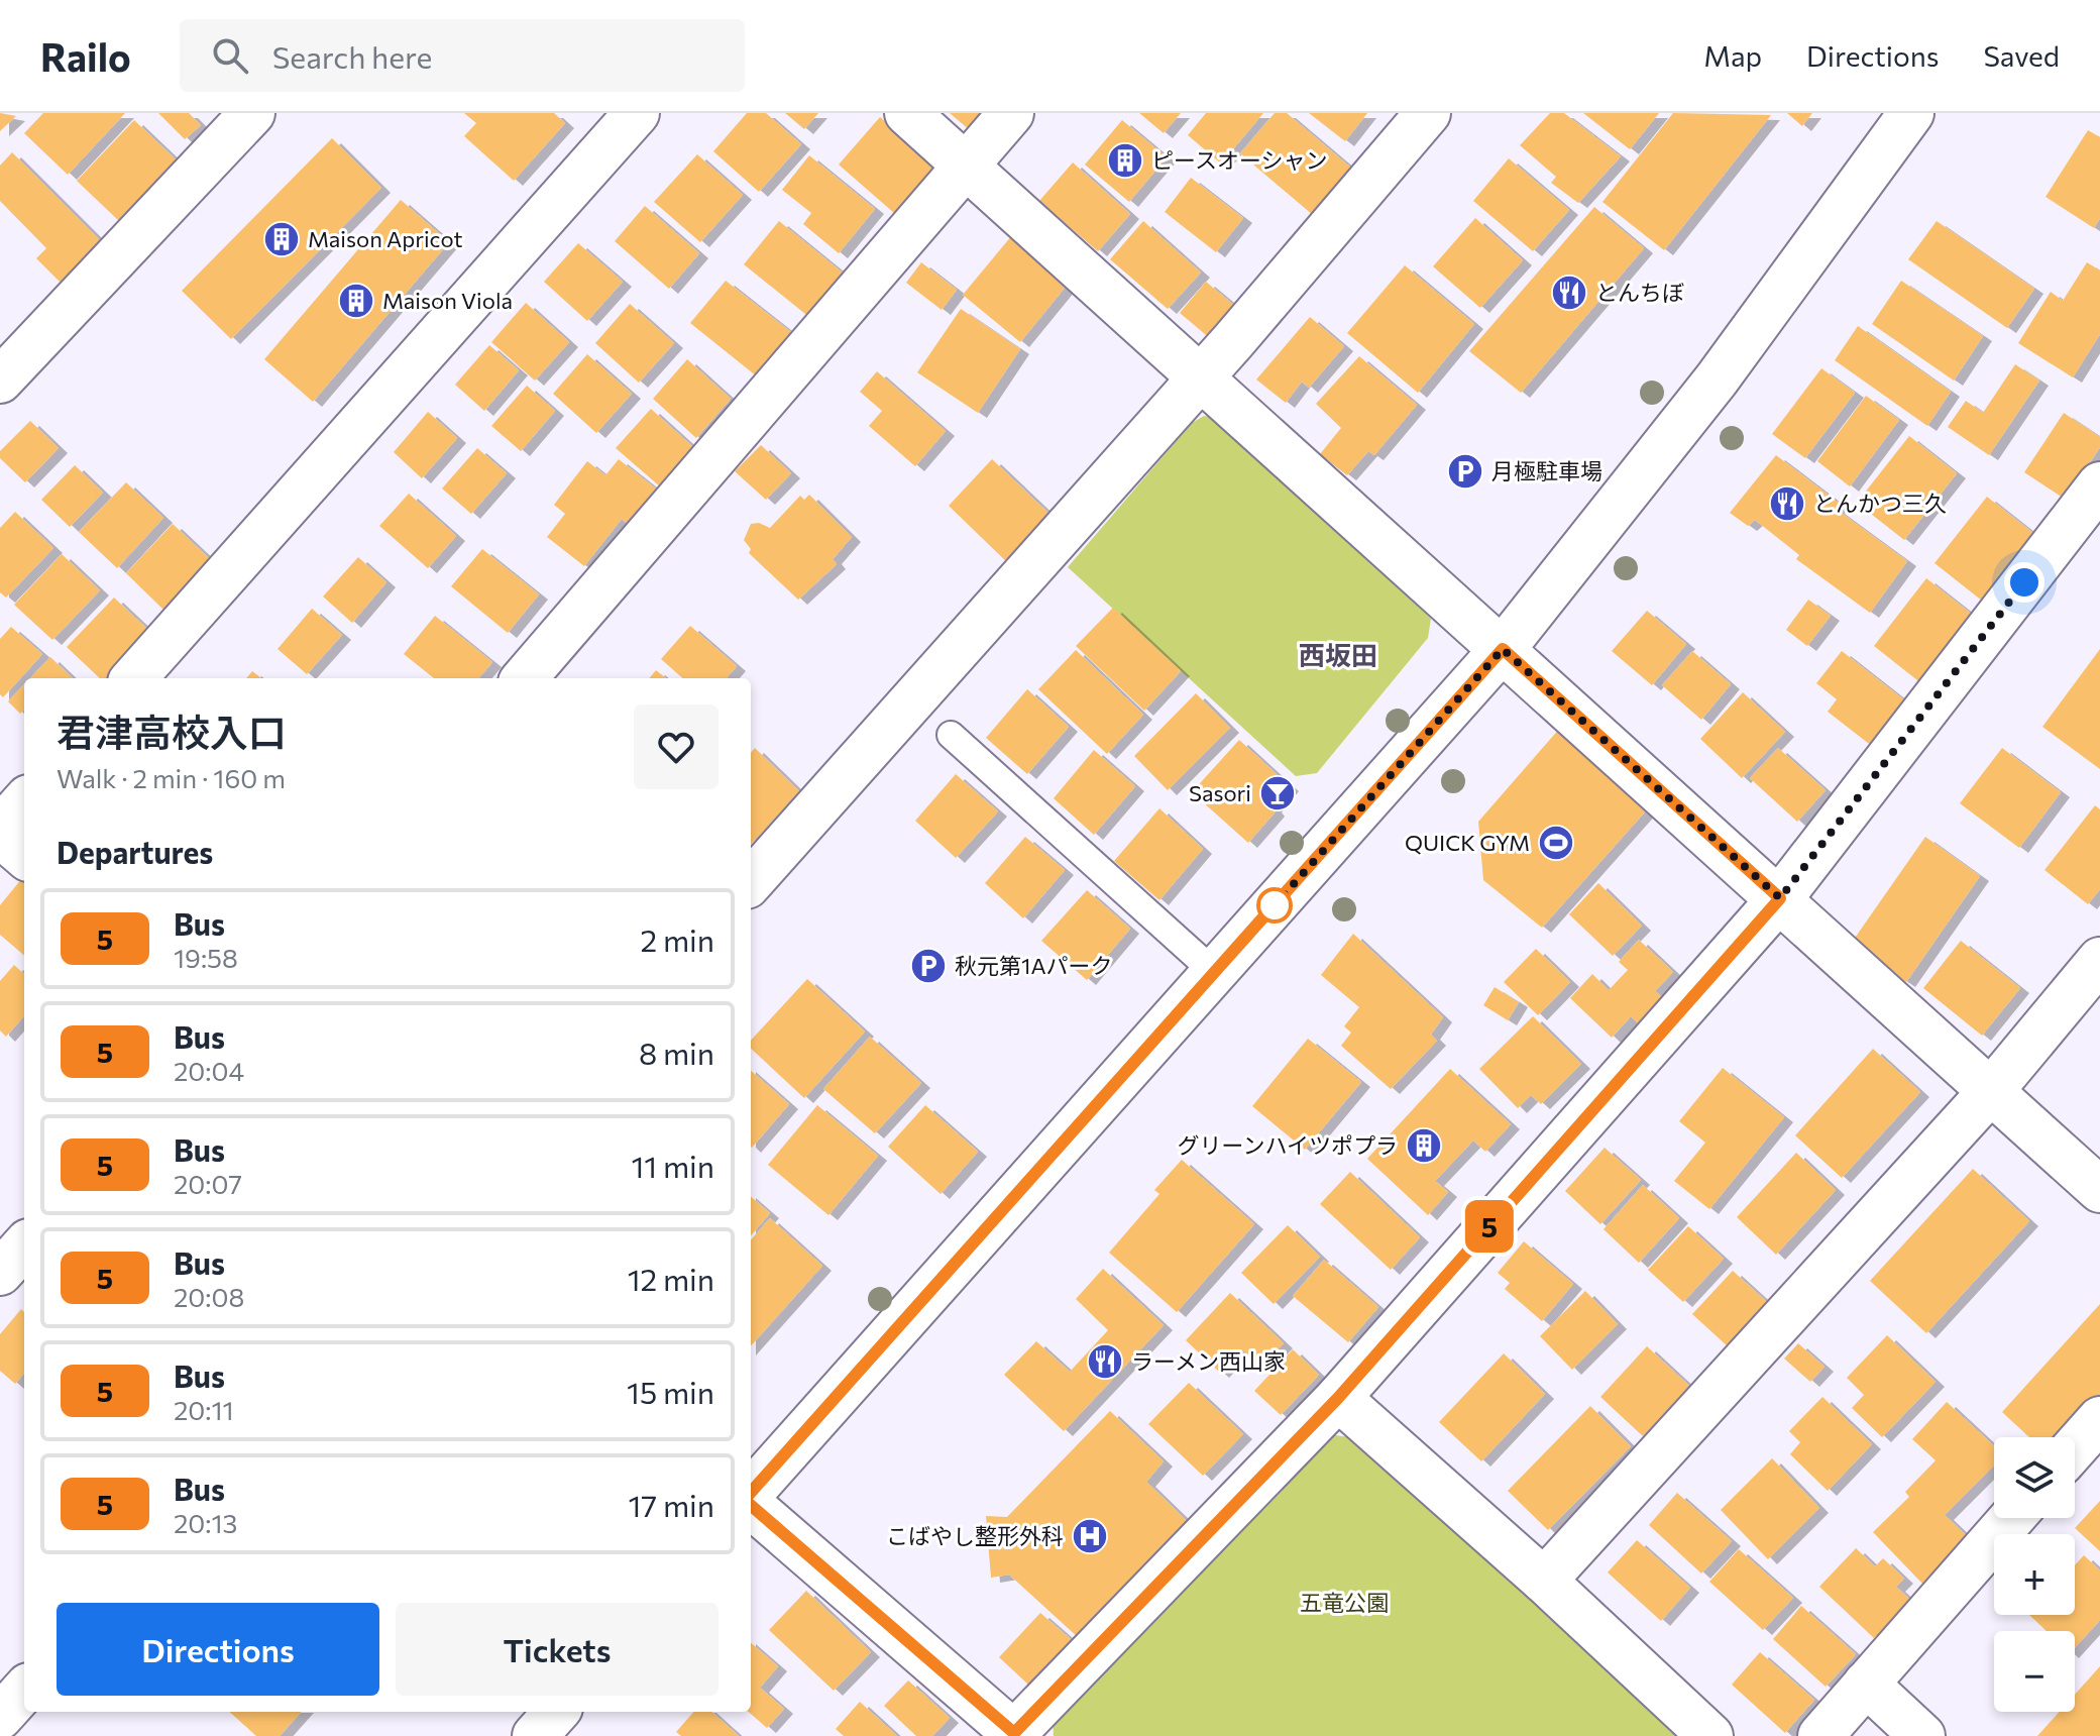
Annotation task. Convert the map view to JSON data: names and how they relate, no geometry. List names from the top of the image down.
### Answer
{
  "districts": ["西坂田"],
  "parks": ["五竜公園"],
  "places": {
    "building": [
      "ピースオーシャン",
      "Maison Apricot",
      "Maison Viola",
      "グリーンハイツポプラ"
    ],
    "restaurant": ["とんちぼ", "とんかつ三久", "ラーメン西山家"],
    "parking": ["月極駐車場", "秋元第1Aパーク"],
    "bar": ["Sasori"],
    "sports": ["QUICK GYM"],
    "hospital": ["こばやし整形外科"]
  },
  "lines": ["bus line 5"],
  "page": {
    "header": "Railo",
    "search": "Search here",
    "nav": ["Map", "Directions", "Saved"],
    "on_map": "5",
    "heading": [
      ["君津高校入口", "Walk · 2 min · 160 m"],
      "Departures"
    ],
    "list": [
      {
        "mark": "5",
        "name": "Bus",
        "note": "19:58",
        "value": "2 min"
      },
      {
        "mark": "5",
        "name": "Bus",
        "note": "20:04",
        "value": "8 min"
      },
      {
        "mark": "5",
        "name": "Bus",
        "note": "20:07",
        "value": "11 min"
      },
      {
        "mark": "5",
        "name": "Bus",
        "note": "20:08",
        "value": "12 min"
      },
      {
        "mark": "5",
        "name": "Bus",
        "note": "20:11",
        "value": "15 min"
      },
      {
        "mark": "5",
        "name": "Bus",
        "note": "20:13",
        "value": "17 min"
      }
    ],
    "map_buttons": ["+", "−"],
    "buttons": ["Directions", "Tickets"]
  }
}
